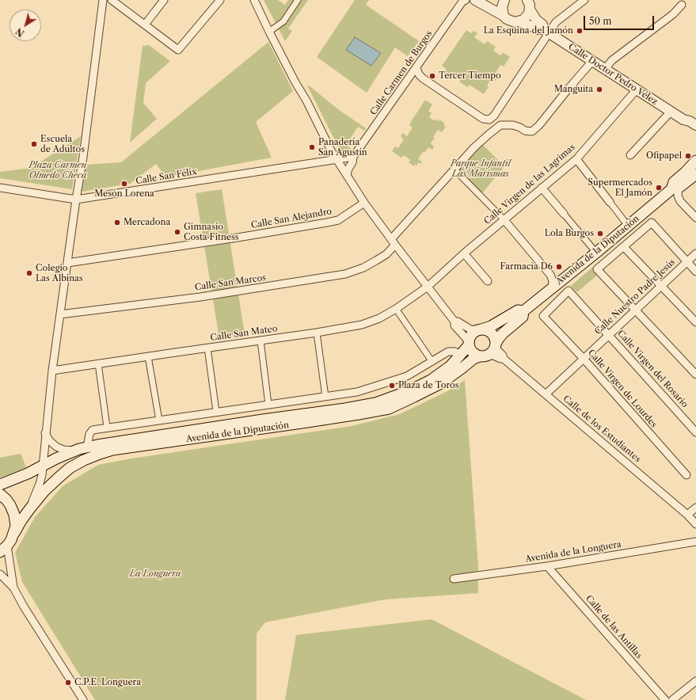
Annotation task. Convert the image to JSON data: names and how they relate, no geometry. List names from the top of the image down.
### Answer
{
  "streets": {
    "main road": ["Avenida de la Diputación"],
    "street": [
      "Calle Carmen de Burgos",
      "Calle Doctor Pedro Vélez",
      "Calle San Félix",
      "Calle Virgen de las Lagrimas",
      "Calle San Alejandro",
      "Calle San Marcos",
      "Calle Nuestro Padre Jesús",
      "Calle San Mateo",
      "Calle Virgen del Rosario",
      "Calle Virgen de Lourdes",
      "Calle de los Estudiantes",
      "Avenida de la Longuera",
      "Calle de las Antillas"
    ]
  },
  "crossings": [
    ["Calle Doctor Pedro Vélez", "Calle Virgen de las Lagrimas"],
    ["Calle Doctor Pedro Vélez", "Calle San Marcos"],
    ["Calle Virgen de las Lagrimas", "Calle San Mateo"],
    ["Avenida de la Diputación", "Calle de los Estudiantes"],
    ["Calle Nuestro Padre Jesús", "Calle Virgen del Rosario"],
    ["Calle Nuestro Padre Jesús", "Calle Virgen de Lourdes"],
    ["Calle Nuestro Padre Jesús", "Calle de los Estudiantes"],
    ["Calle Virgen del Rosario", "Calle Virgen de Lourdes"],
    ["Avenida de la Longuera", "Calle de las Antillas"]
  ],
  "parks": ["Parque Infantil Las Marismas", "Plaza Carmen Olmedo Checa", "La Longuera"],
  "places": [
    "La Esquina del Jamón",
    "Tercer Tiempo",
    "Manguita",
    "Escuela de Adultos",
    "Panadería San Agustín",
    "Ofipapel",
    "Mesón Lorena",
    "Supermercados El Jamón",
    "Mercadona",
    "Gimnasio Costa Fitness",
    "Lola Burgos",
    "Farmacia D6",
    "Colegio Las Albinas",
    "Plaza de Toros",
    "C.P.E. Longuera"
  ],
  "scale_bar": "50 m",
  "north": "bottom left"
}
